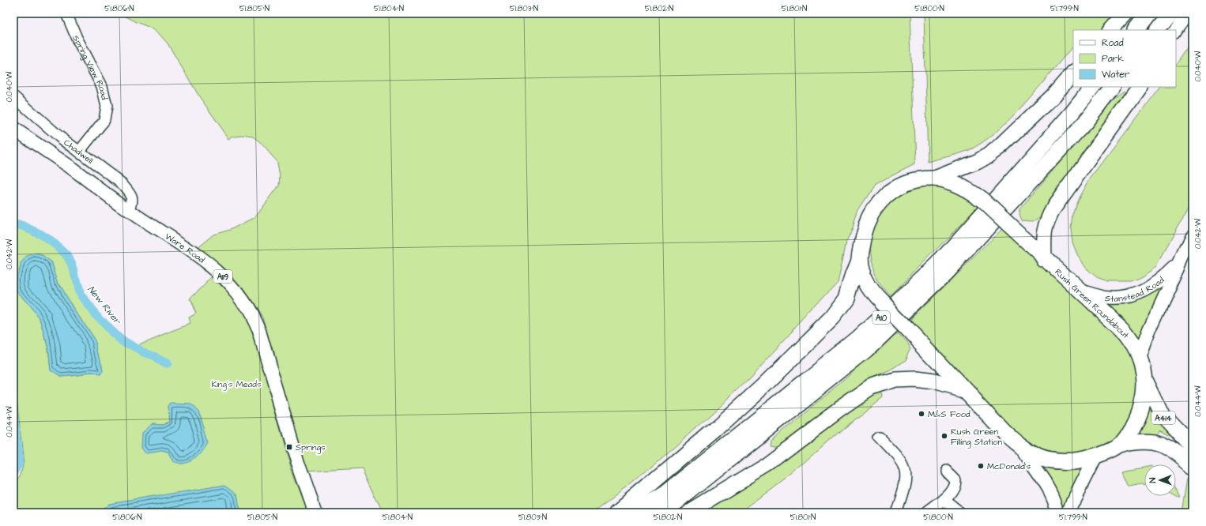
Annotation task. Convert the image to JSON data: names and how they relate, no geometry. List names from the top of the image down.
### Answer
{
  "streets": {
    "highway": ["Rush Green Roundabout", "A10", "A414"],
    "main road": ["Ware Road", "A119", "Stanstead Road"],
    "street": ["Spring View Road", "Chadwell"]
  },
  "crossings": [
    ["Spring View Road", "Chadwell"],
    ["Chadwell", "Ware Road"],
    ["Stanstead Road", "Rush Green Roundabout"],
    ["Rush Green Roundabout", "A414"]
  ],
  "water": ["New River"],
  "parks": ["King's Meads"],
  "places": {
    "other": ["M&S Food", "Rush Green Filling Station", "McDonald's"],
    "transit": ["Springs"]
  },
  "legend": ["Road", "Park", "Water"],
  "north": "left",
  "coordinates": [
    "51.806°N",
    "51.805°N",
    "51.804°N",
    "51.803°N",
    "51.802°N",
    "51.801°N",
    "51.800°N",
    "51.799°N",
    "0.040°W",
    "0.042°W",
    "0.044°W"
  ]
}
